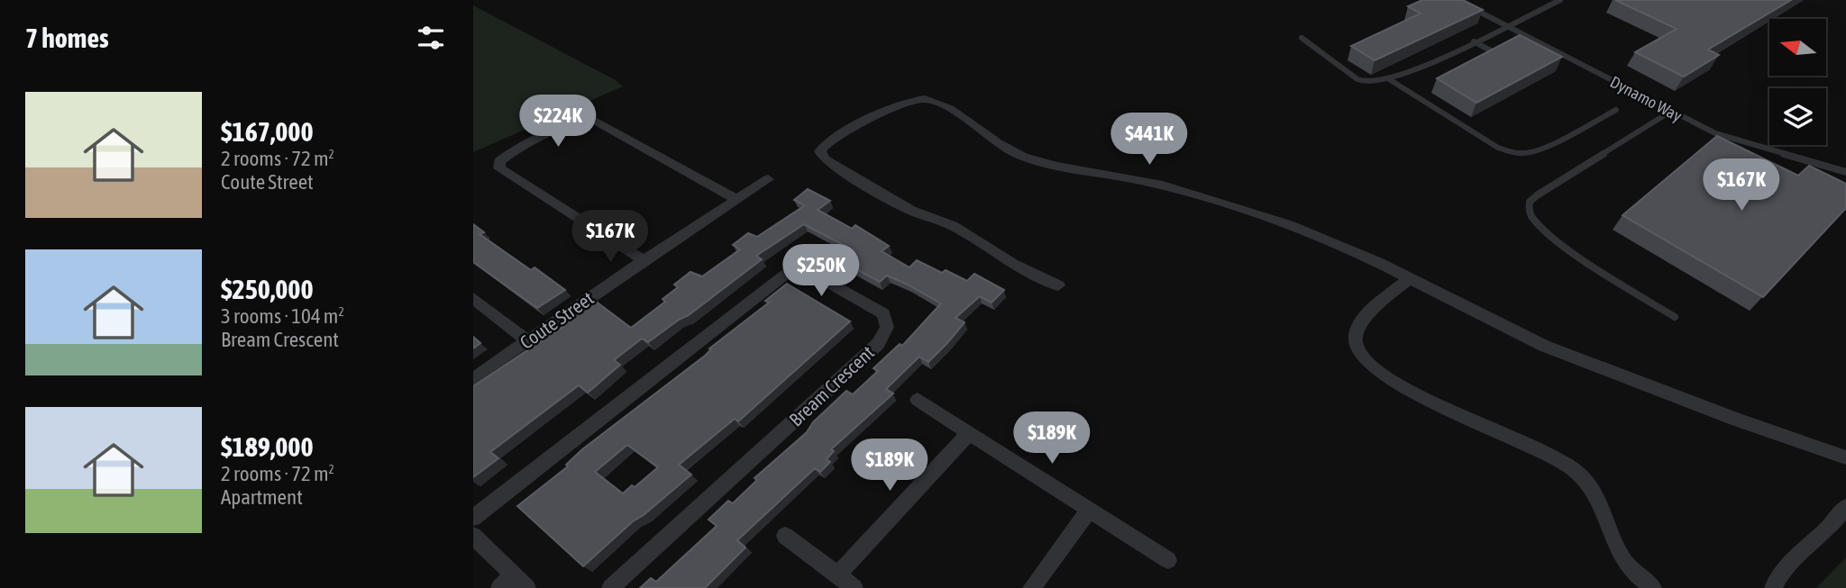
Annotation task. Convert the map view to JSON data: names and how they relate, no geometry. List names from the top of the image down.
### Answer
{
  "streets": {
    "street": ["Coute Street", "Bream Crescent"],
    "lane": ["Dynamo Way"]
  },
  "north": "left",
  "page": {
    "heading": "7 homes",
    "list": [
      {
        "name": "$167,000",
        "note": "2 rooms · 72 m² · Coute Street"
      },
      {
        "name": "$250,000",
        "note": "3 rooms · 104 m² · Bream Crescent"
      },
      {
        "name": "$189,000",
        "note": "2 rooms · 72 m² · Apartment"
      }
    ],
    "price": [
      "$224K",
      "$441K",
      "$167K",
      "$167K",
      "$250K",
      "$189K",
      "$189K"
    ]
  }
}
